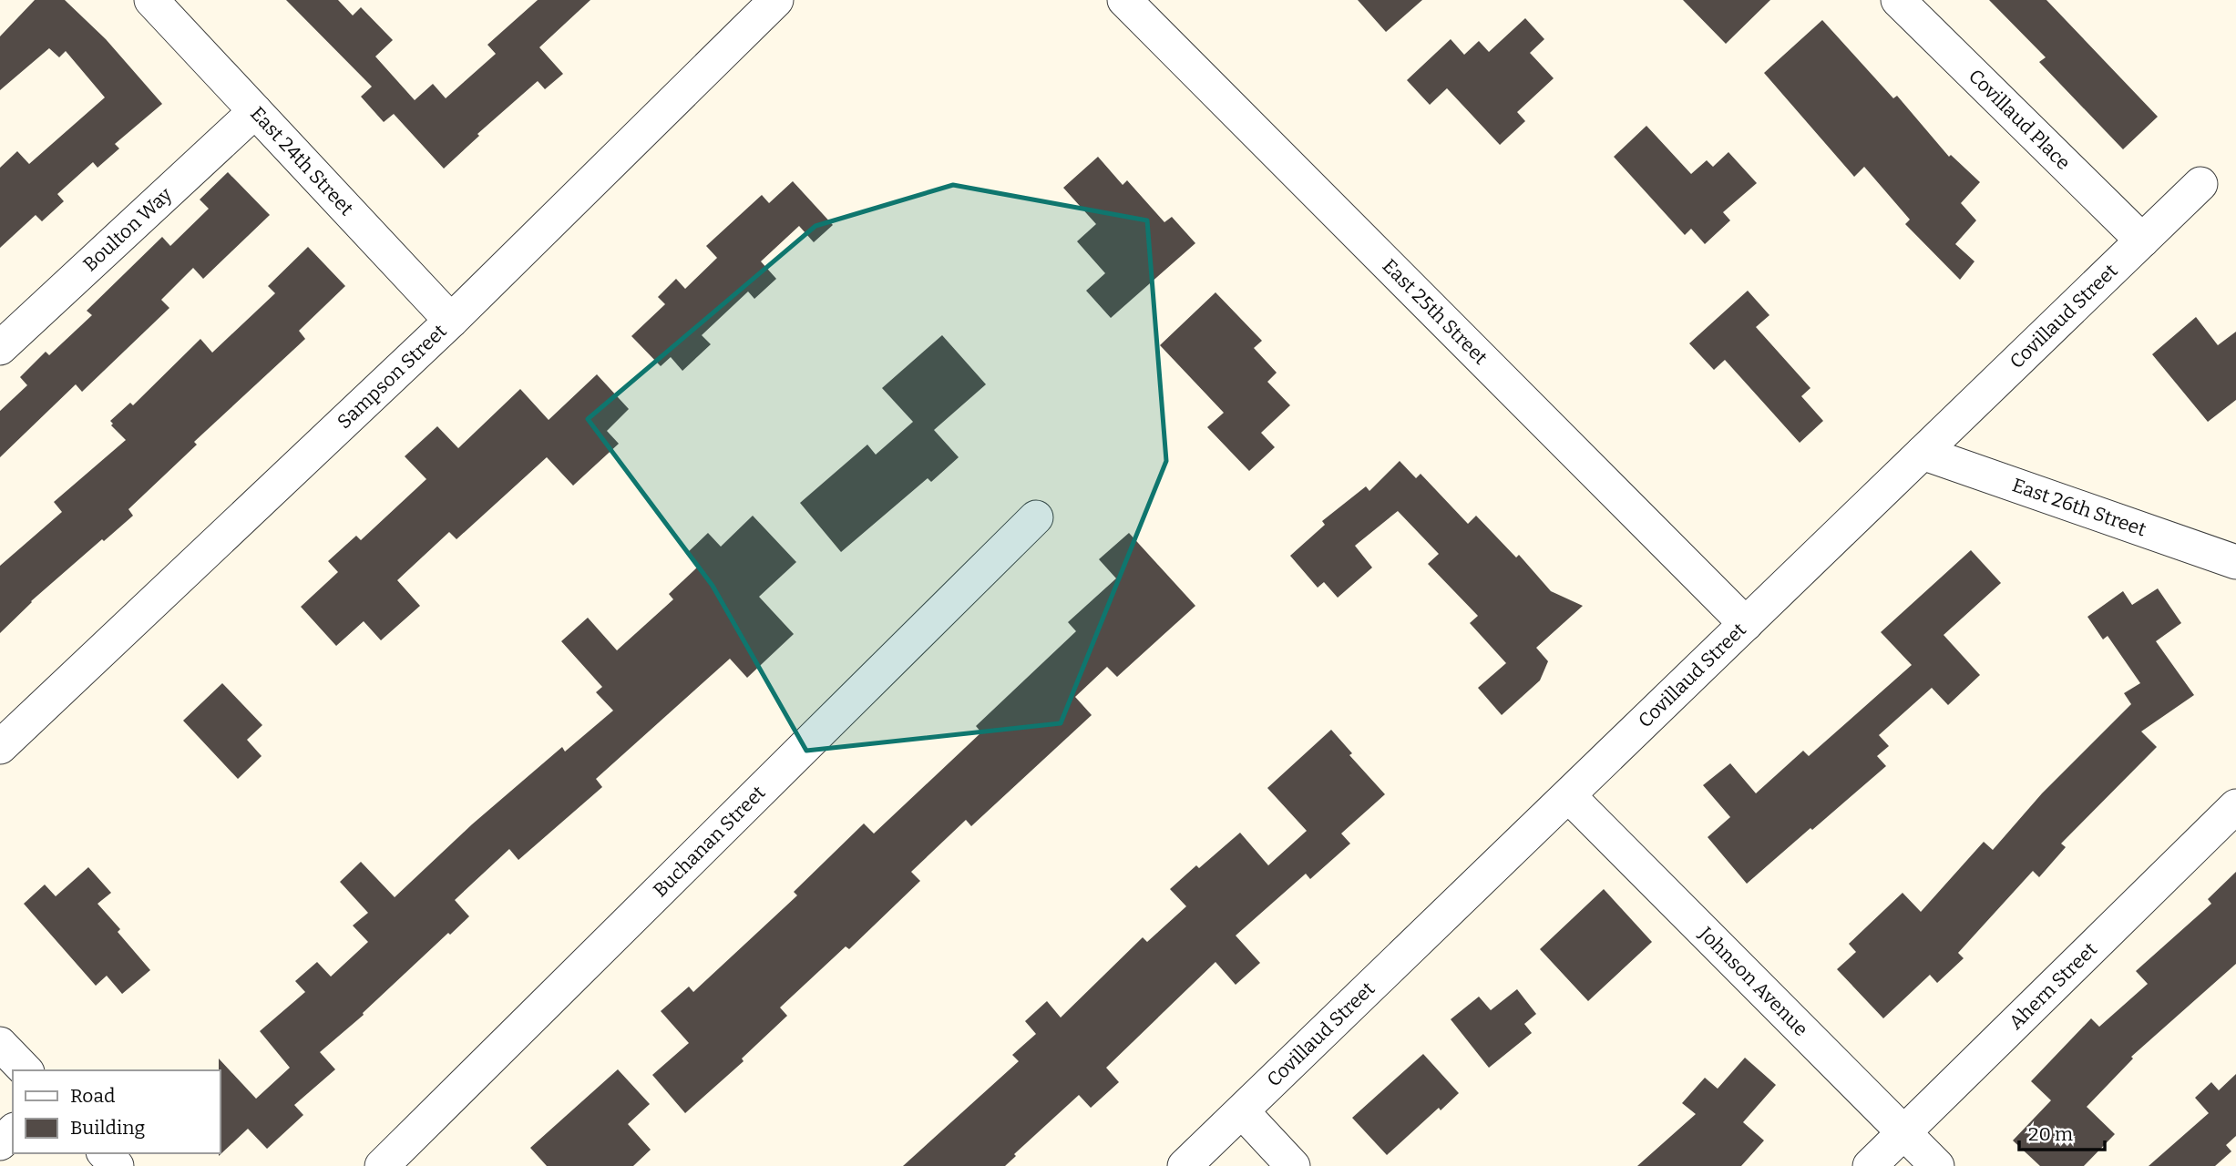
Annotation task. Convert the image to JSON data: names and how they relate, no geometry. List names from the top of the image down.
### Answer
{
  "streets": {
    "street": [
      "Covillaud Place",
      "East 24th Street",
      "Boulton Way",
      "East 25th Street",
      "Covillaud Street",
      "Sampson Street",
      "East 26th Street",
      "Buchanan Street",
      "Johnson Avenue",
      "Ahern Street"
    ]
  },
  "crossings": [
    ["Covillaud Place", "Covillaud Street"],
    ["East 24th Street", "Boulton Way"],
    ["East 24th Street", "Sampson Street"],
    ["East 25th Street", "Covillaud Street"],
    ["Covillaud Street", "East 26th Street"],
    ["Covillaud Street", "Johnson Avenue"],
    ["Johnson Avenue", "Ahern Street"]
  ],
  "legend": ["Road", "Building"],
  "scale_bar": "20 m"
}
